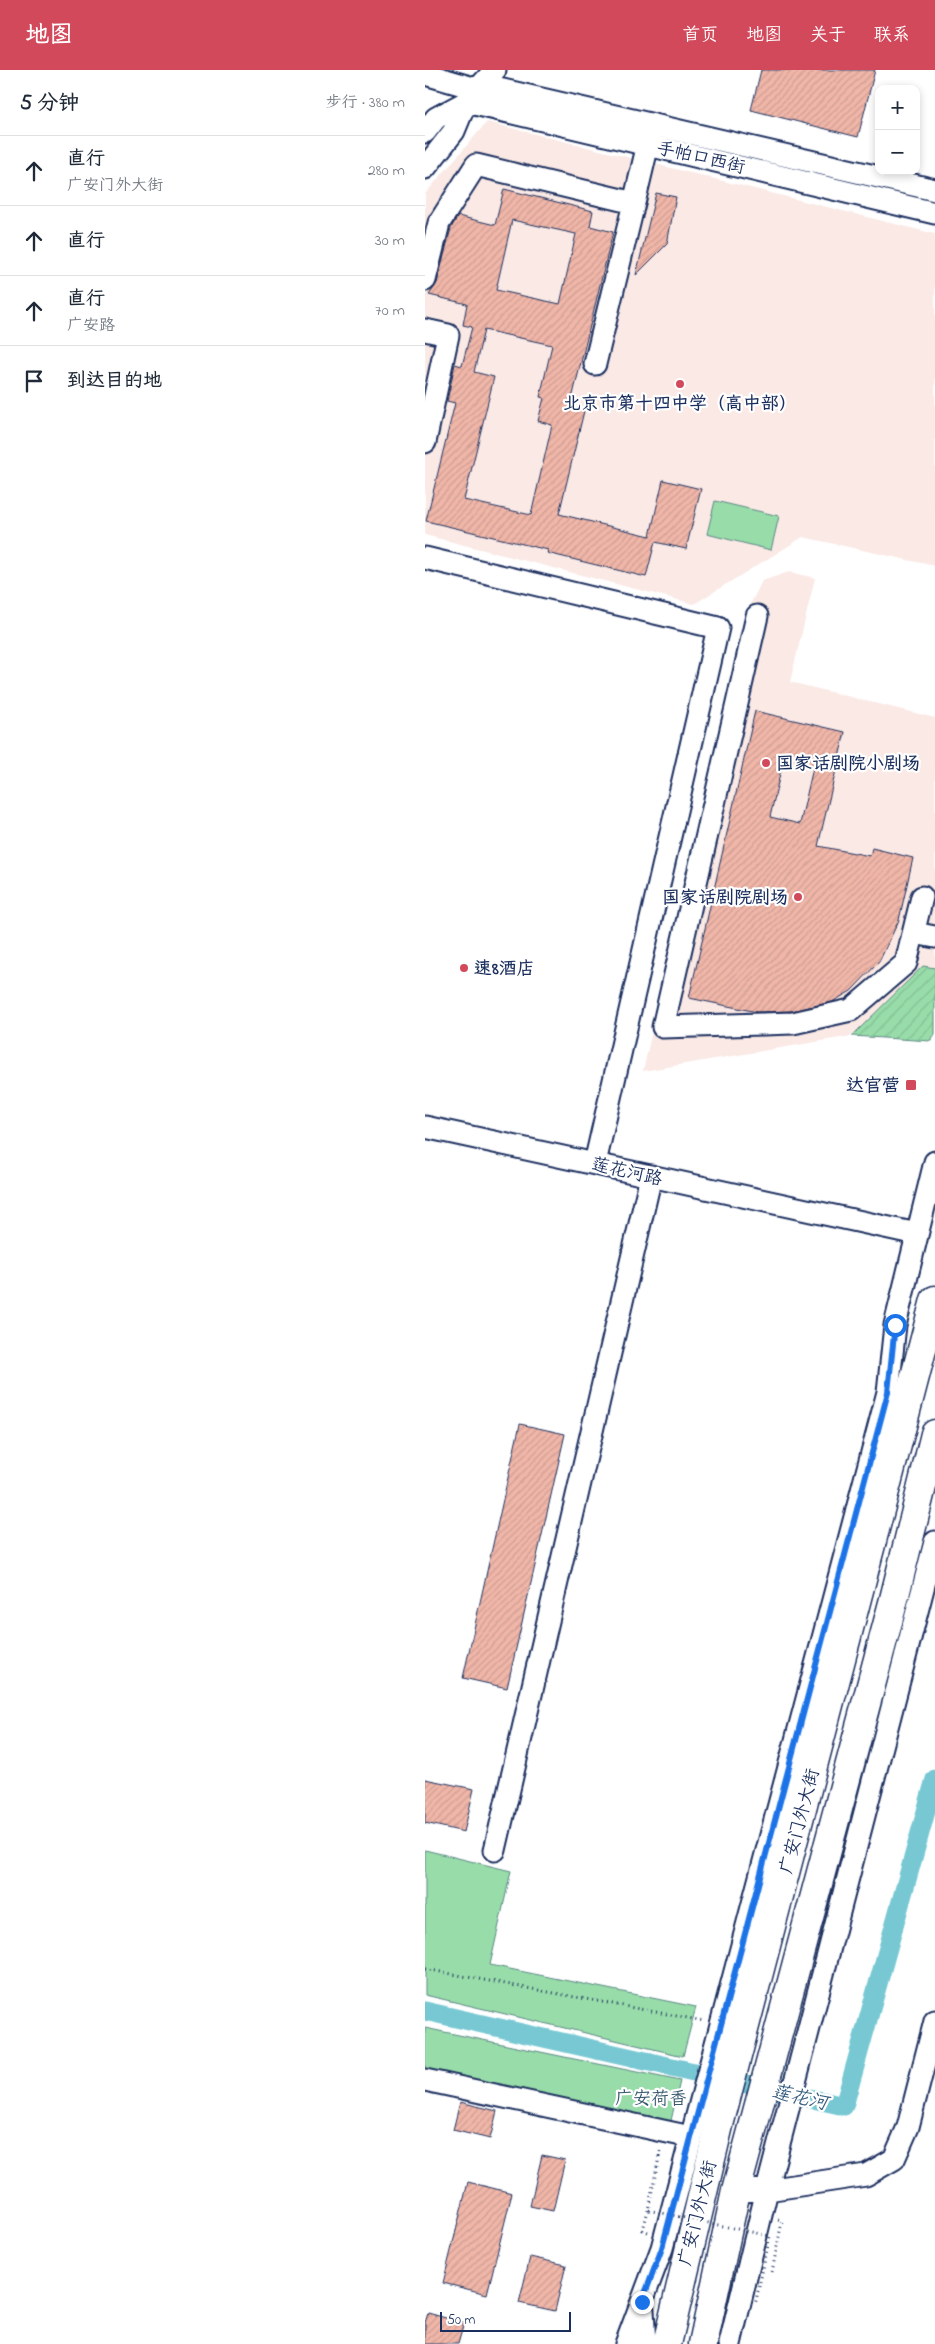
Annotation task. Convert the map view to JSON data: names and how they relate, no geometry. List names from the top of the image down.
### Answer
{
  "streets": {
    "highway": ["广安门外大街"],
    "street": ["手帕口西街", "莲花河路"]
  },
  "crossings": [
    ["莲花河路", "广安门外大街"]
  ],
  "water": ["莲花河"],
  "parks": ["广安荷香"],
  "places": {
    "other": [
      "北京市第十四中学（高中部）",
      "国家话剧院小剧场",
      "国家话剧院剧场",
      "速8酒店"
    ],
    "transit": ["达官营"]
  },
  "scale_bar": "50 m",
  "page": {
    "header": "地图",
    "nav": [
      "首页",
      "地图",
      "关于",
      "联系"
    ],
    "heading": ["5 分钟", "步行 · 380 m"],
    "map_buttons": ["+", "−"],
    "list": [
      ["直行", "广安门外大街", "280 m"],
      ["直行", "30 m"],
      ["直行", "广安路", "70 m"],
      "到达目的地"
    ],
    "scale": "50 m"
  }
}
